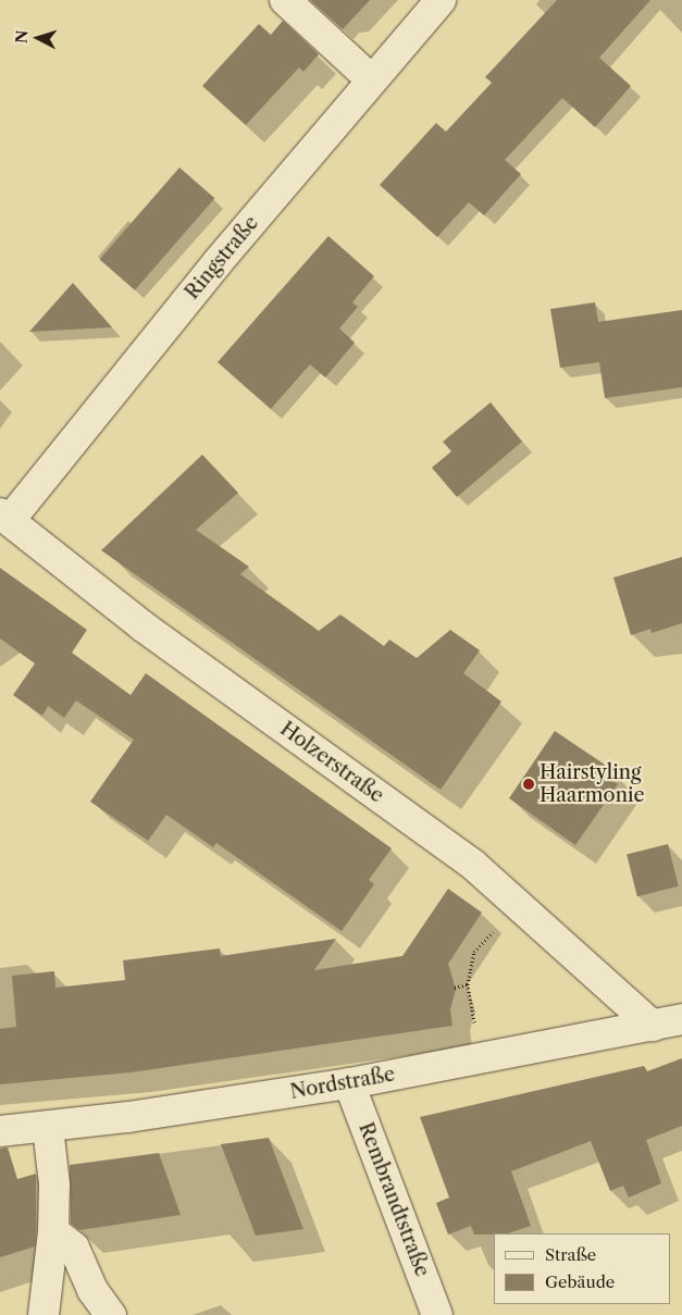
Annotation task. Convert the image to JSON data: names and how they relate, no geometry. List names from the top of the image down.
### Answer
{
  "streets": {
    "street": [
      "Ringstraße",
      "Holzerstraße",
      "Nordstraße",
      "Rembrandtstraße"
    ]
  },
  "crossings": [
    ["Ringstraße", "Holzerstraße"],
    ["Holzerstraße", "Nordstraße"],
    ["Nordstraße", "Rembrandtstraße"]
  ],
  "places": ["Hairstyling Haarmonie"],
  "legend": ["Straße", "Gebäude"],
  "north": "left"
}
